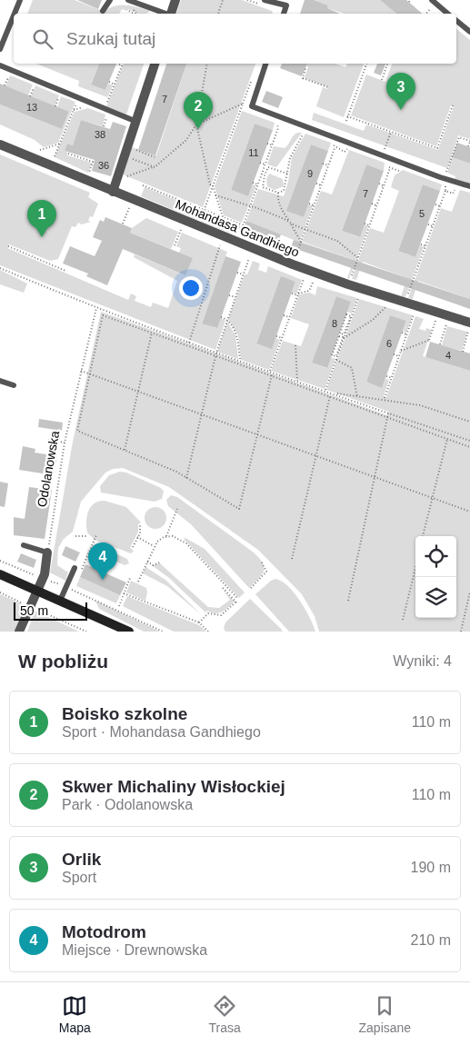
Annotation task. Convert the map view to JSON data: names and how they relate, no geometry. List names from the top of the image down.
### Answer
{
  "streets": {
    "street": ["Mohandasa Gandhiego"],
    "path": ["Odolanowska"]
  },
  "house_numbers": [
    "7",
    "13",
    "38",
    "11",
    "36",
    "9",
    "7",
    "5",
    "8",
    "6",
    "4"
  ],
  "scale_bar": "50 m",
  "page": {
    "search": "Szukaj tutaj",
    "pins": [
      "3",
      "2",
      "1",
      "4"
    ],
    "scale": "50 m",
    "heading": ["W pobliżu", "Wyniki: 4"],
    "list": [
      {
        "mark": "1",
        "name": "Boisko szkolne",
        "note": "Sport · Mohandasa Gandhiego",
        "value": "110 m"
      },
      {
        "mark": "2",
        "name": "Skwer Michaliny Wisłockiej",
        "note": "Park · Odolanowska",
        "value": "110 m"
      },
      {
        "mark": "3",
        "name": "Orlik",
        "note": "Sport",
        "value": "190 m"
      },
      {
        "mark": "4",
        "name": "Motodrom",
        "note": "Miejsce · Drewnowska",
        "value": "210 m"
      }
    ],
    "nav": ["Mapa", "Trasa", "Zapisane"]
  }
}
